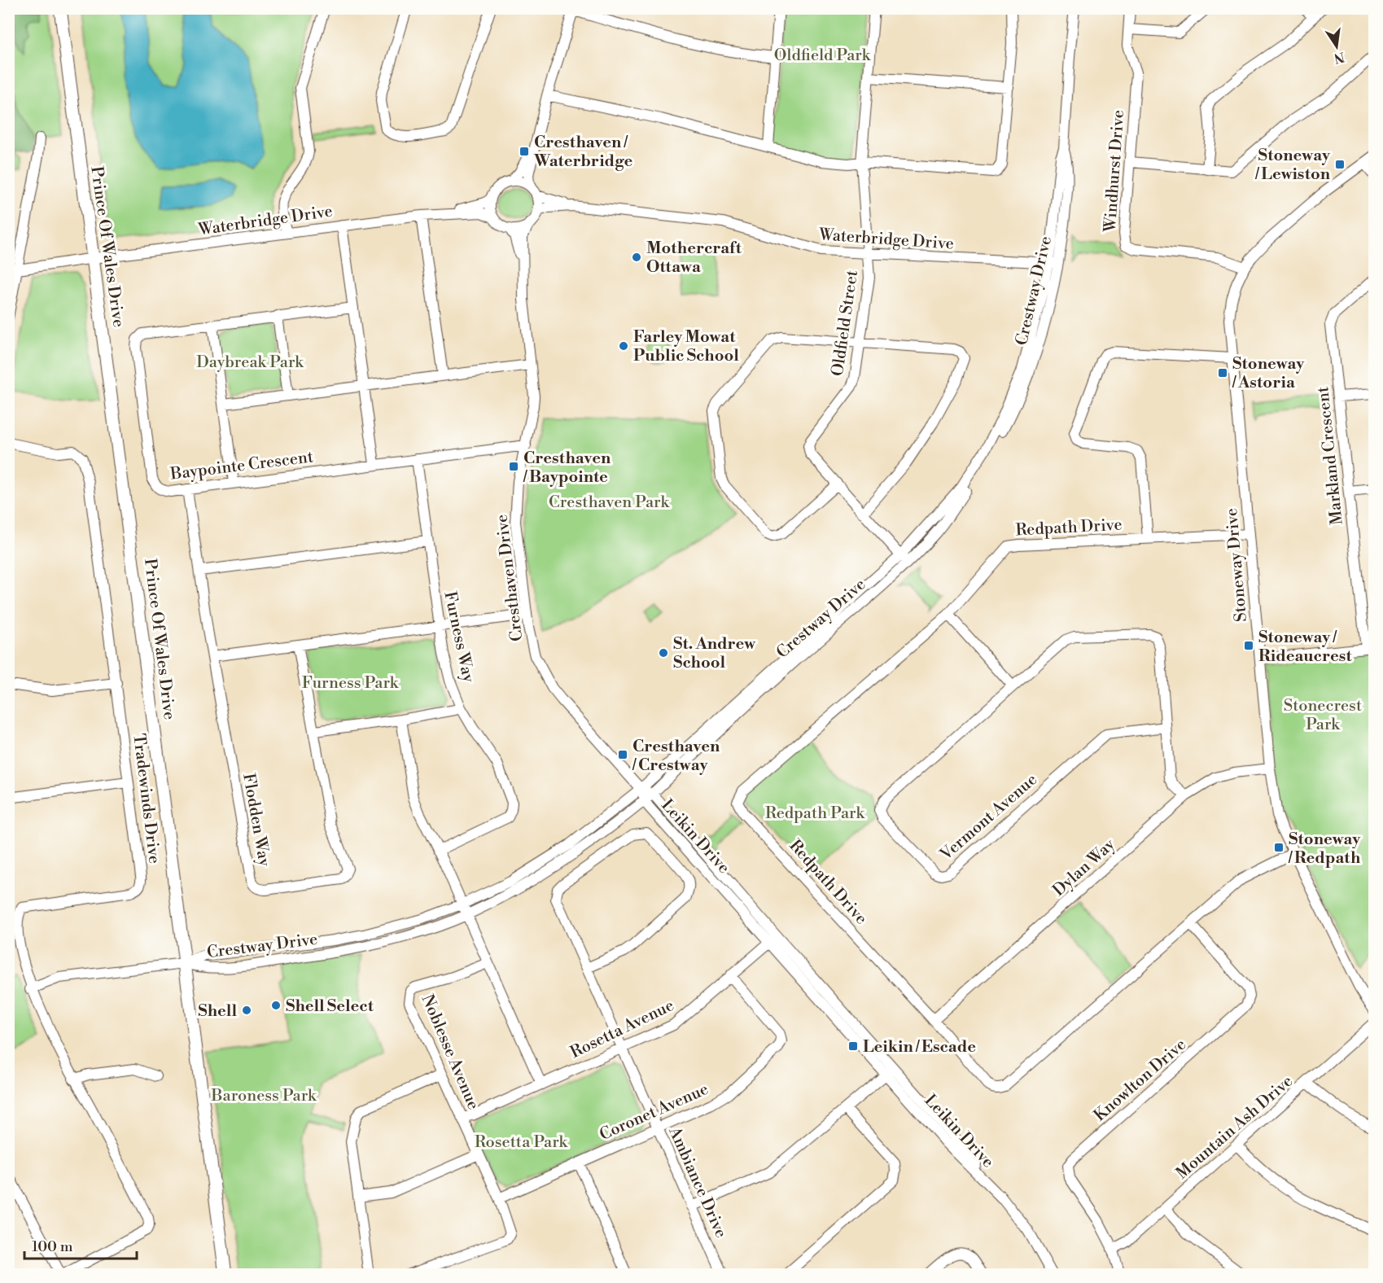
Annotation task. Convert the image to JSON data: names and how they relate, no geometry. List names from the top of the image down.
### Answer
{
  "streets": {
    "main road": ["Prince Of Wales Drive"],
    "street": [
      "Windhurst Drive",
      "Waterbridge Drive",
      "Crestway Drive",
      "Oldfield Street",
      "Markland Crescent",
      "Baypointe Crescent",
      "Redpath Drive",
      "Stoneway Drive",
      "Cresthaven Drive",
      "Furness Way",
      "Tradewinds Drive",
      "Vermont Avenue",
      "Flodden Way",
      "Leikin Drive",
      "Dylan Way",
      "Rosetta Avenue",
      "Noblesse Avenue",
      "Knowlton Drive",
      "Coronet Avenue",
      "Mountain Ash Drive",
      "Ambiance Drive"
    ]
  },
  "crossings": [
    ["Windhurst Drive", "Stoneway Drive"],
    ["Waterbridge Drive", "Prince Of Wales Drive"],
    ["Waterbridge Drive", "Crestway Drive"],
    ["Waterbridge Drive", "Oldfield Street"],
    ["Waterbridge Drive", "Cresthaven Drive"],
    ["Prince Of Wales Drive", "Crestway Drive"],
    ["Crestway Drive", "Oldfield Street"],
    ["Crestway Drive", "Cresthaven Drive"],
    ["Crestway Drive", "Leikin Drive"],
    ["Baypointe Crescent", "Cresthaven Drive"],
    ["Baypointe Crescent", "Furness Way"],
    ["Baypointe Crescent", "Flodden Way"],
    ["Redpath Drive", "Stoneway Drive"],
    ["Redpath Drive", "Dylan Way"],
    ["Redpath Drive", "Knowlton Drive"],
    ["Stoneway Drive", "Dylan Way"],
    ["Cresthaven Drive", "Leikin Drive"],
    ["Leikin Drive", "Rosetta Avenue"],
    ["Rosetta Avenue", "Noblesse Avenue"],
    ["Rosetta Avenue", "Coronet Avenue"],
    ["Rosetta Avenue", "Ambiance Drive"],
    ["Noblesse Avenue", "Coronet Avenue"],
    ["Knowlton Drive", "Mountain Ash Drive"],
    ["Coronet Avenue", "Ambiance Drive"]
  ],
  "parks": [
    "Oldfield Park",
    "Daybreak Park",
    "Cresthaven Park",
    "Furness Park",
    "Stonecrest Park",
    "Redpath Park",
    "Baroness Park",
    "Rosetta Park"
  ],
  "places": {
    "transit": [
      "Cresthaven / Waterbridge",
      "Stoneway / Lewiston",
      "Stoneway / Astoria",
      "Cresthaven / Baypointe",
      "Stoneway / Rideaucrest",
      "Cresthaven / Crestway",
      "Stoneway / Redpath",
      "Leikin / Escade"
    ],
    "other": [
      "Mothercraft Ottawa",
      "Farley Mowat Public School",
      "St. Andrew School",
      "Shell Select",
      "Shell"
    ]
  },
  "scale_bar": "100 m",
  "north": "bottom"
}
